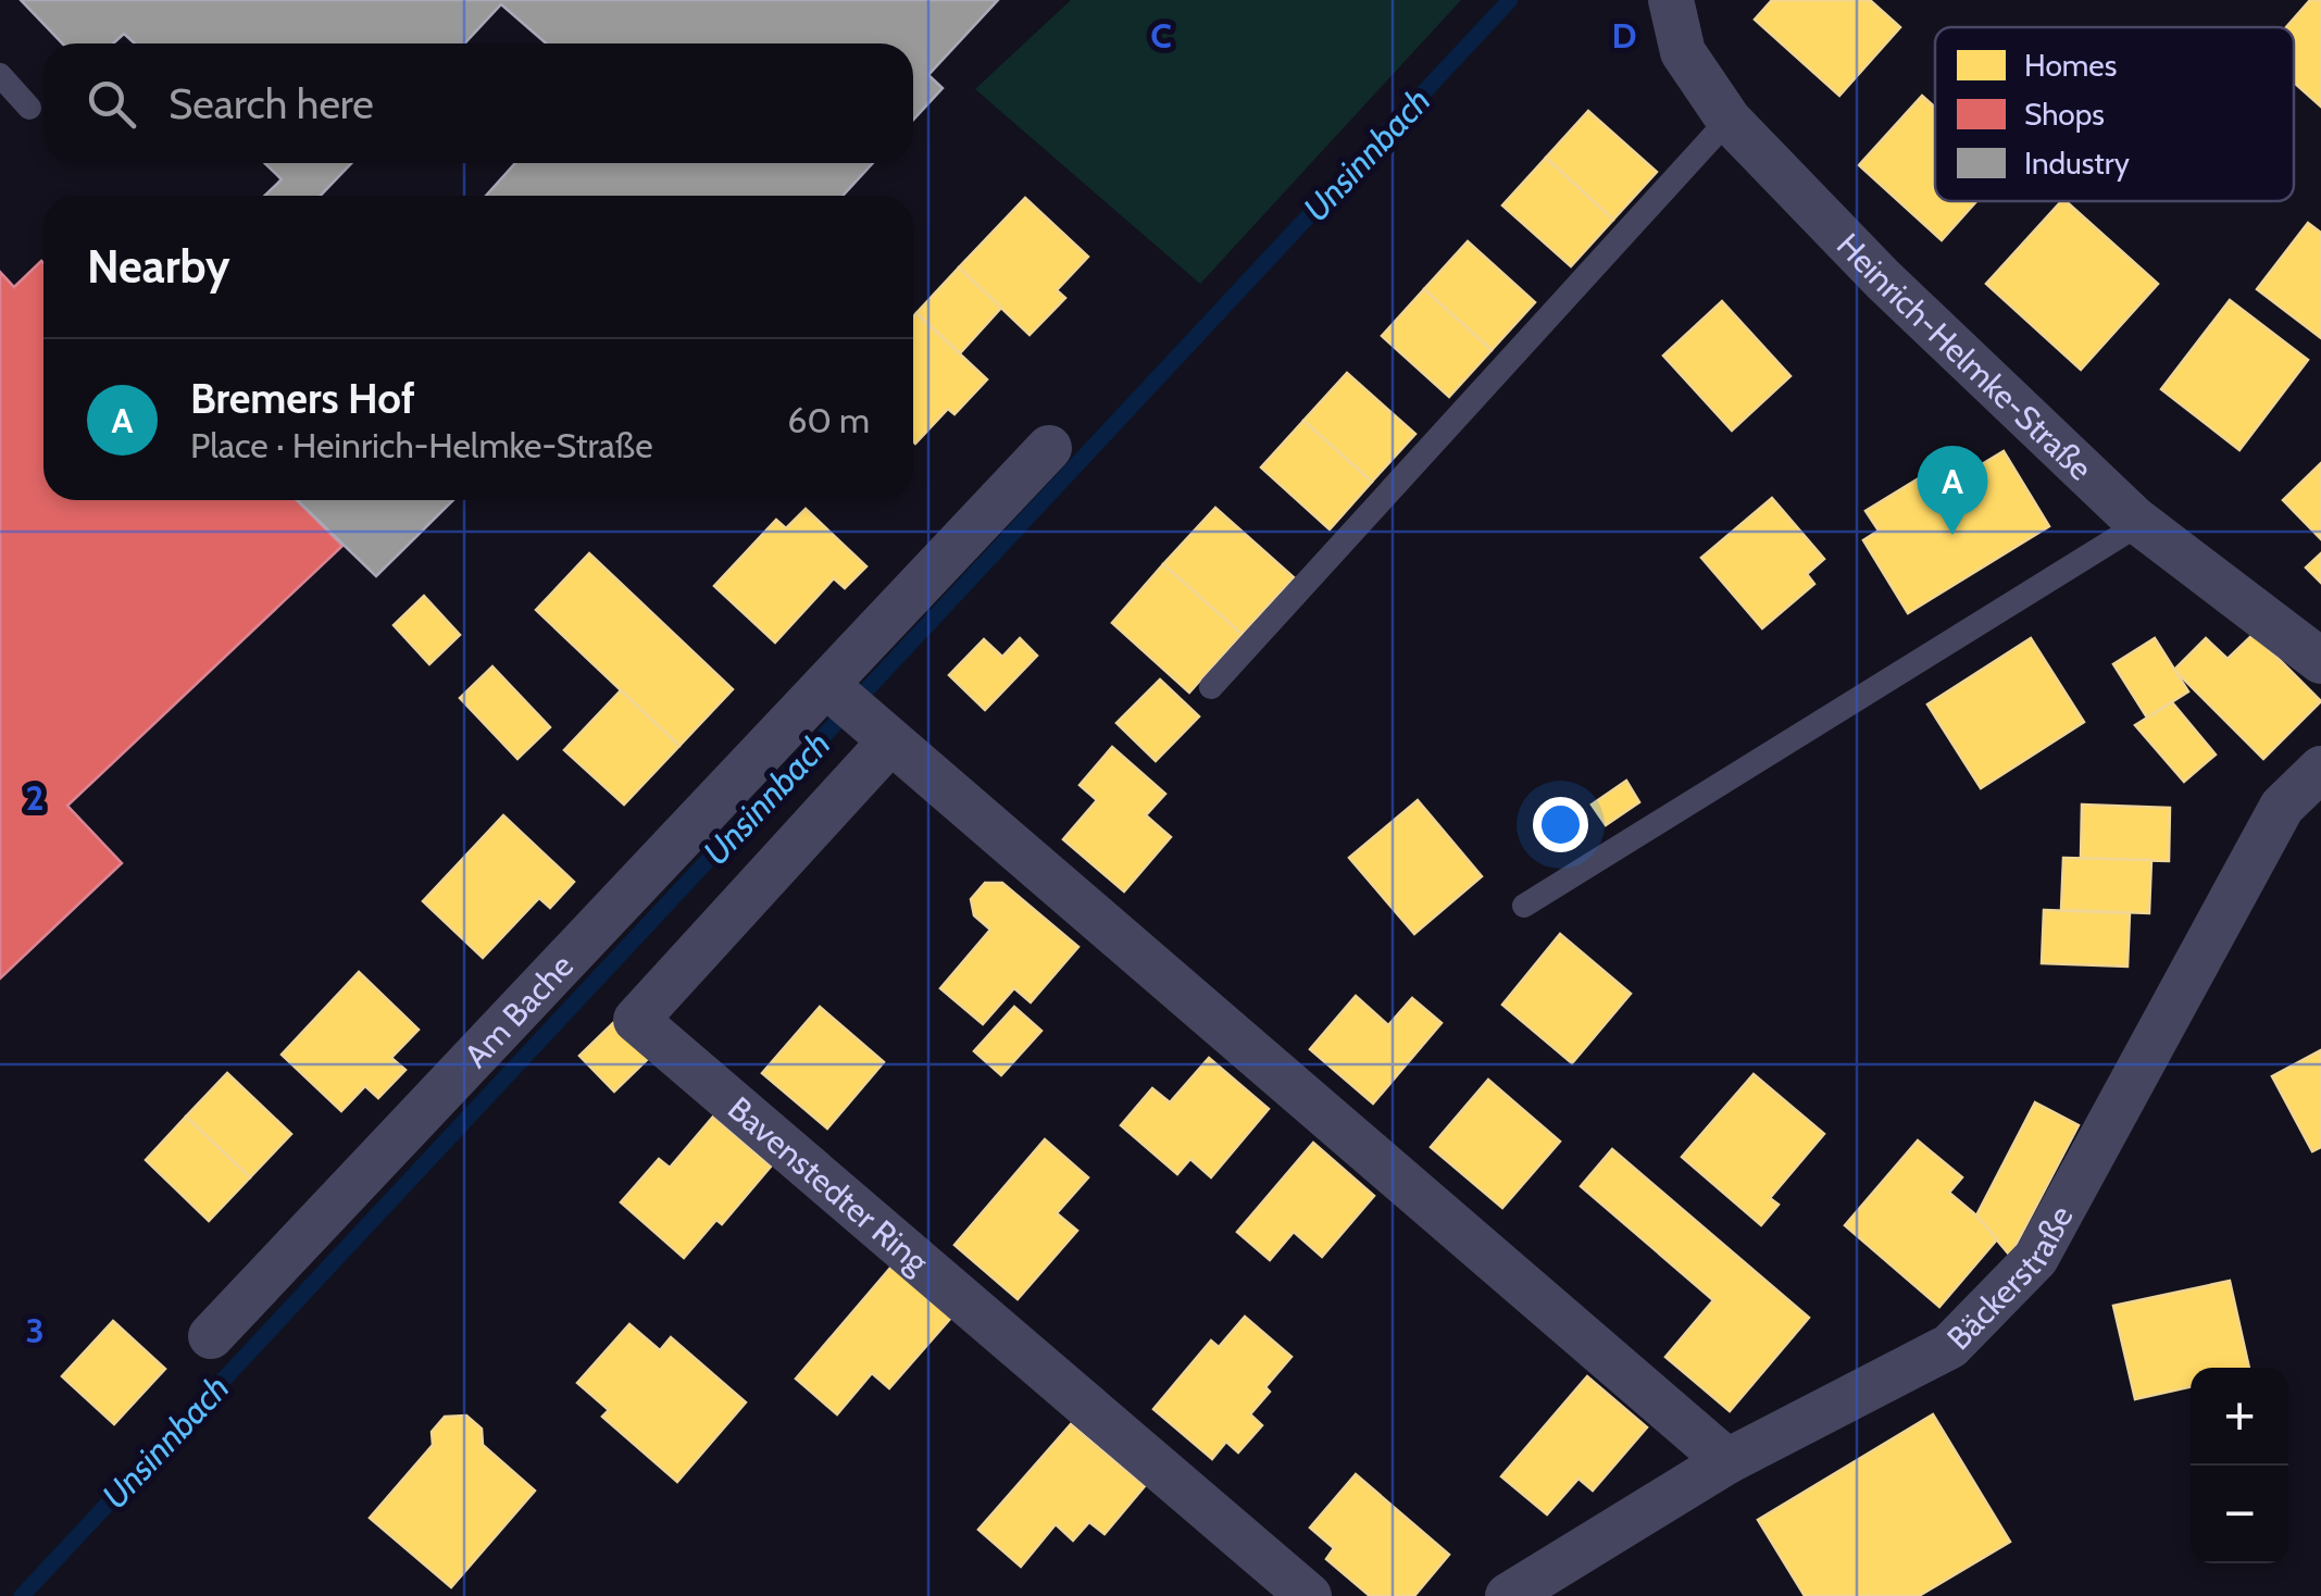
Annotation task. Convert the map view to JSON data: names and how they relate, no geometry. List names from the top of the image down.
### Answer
{
  "streets": {
    "street": [
      "Heinrich-Helmke-Straße",
      "Am Bache",
      "Bavenstedter Ring",
      "Bäckerstraße"
    ]
  },
  "crossings": [
    ["Am Bache", "Bavenstedter Ring"]
  ],
  "water": ["Unsinnbach"],
  "legend": ["Homes", "Shops", "Industry"],
  "page": {
    "search": "Search here",
    "heading": "Nearby",
    "list": [
      {
        "mark": "A",
        "name": "Bremers Hof",
        "note": "Place · Heinrich-Helmke-Straße",
        "value": "60 m"
      }
    ],
    "pins": "A",
    "map_buttons": ["+", "−"]
  },
  "grid": {
    "columns": ["C", "D"],
    "rows": ["2", "3"]
  }
}
